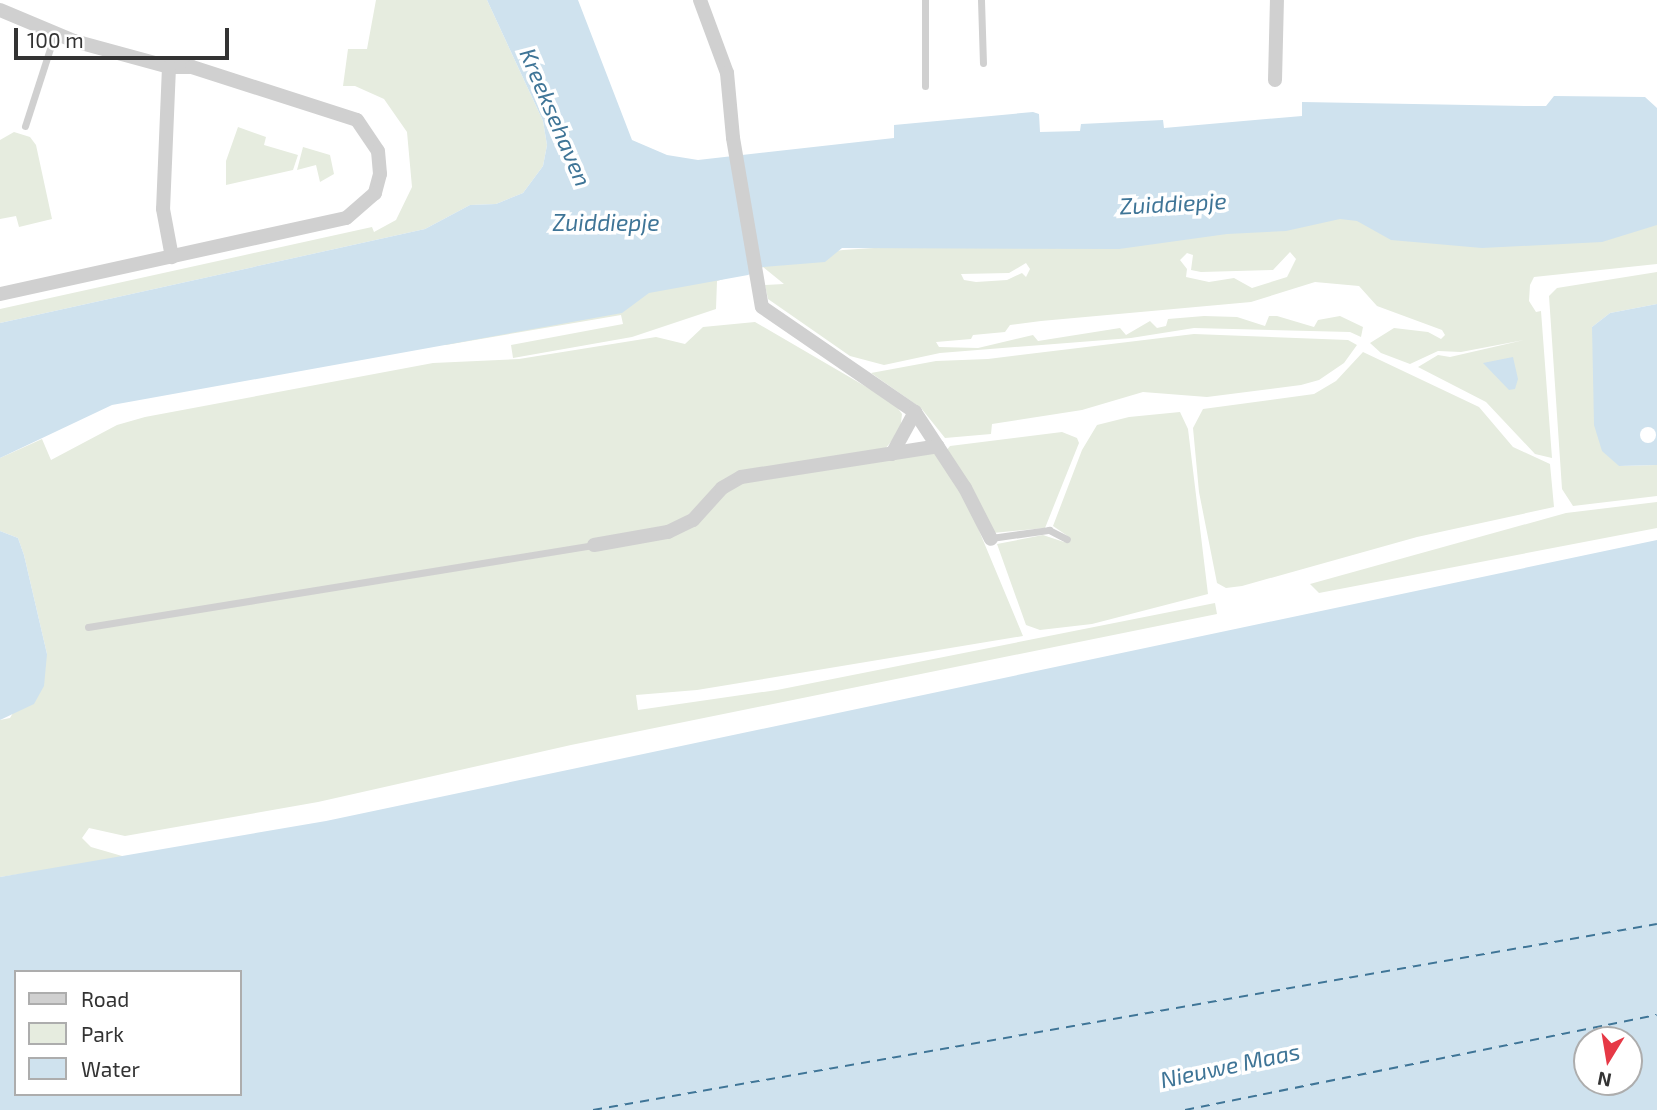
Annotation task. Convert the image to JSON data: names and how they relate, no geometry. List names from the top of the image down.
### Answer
{
  "water": ["Kreeksehaven", "Zuiddiepje", "Nieuwe Maas"],
  "legend": ["Road", "Park", "Water"],
  "scale_bar": "100 m",
  "north": "bottom"
}
